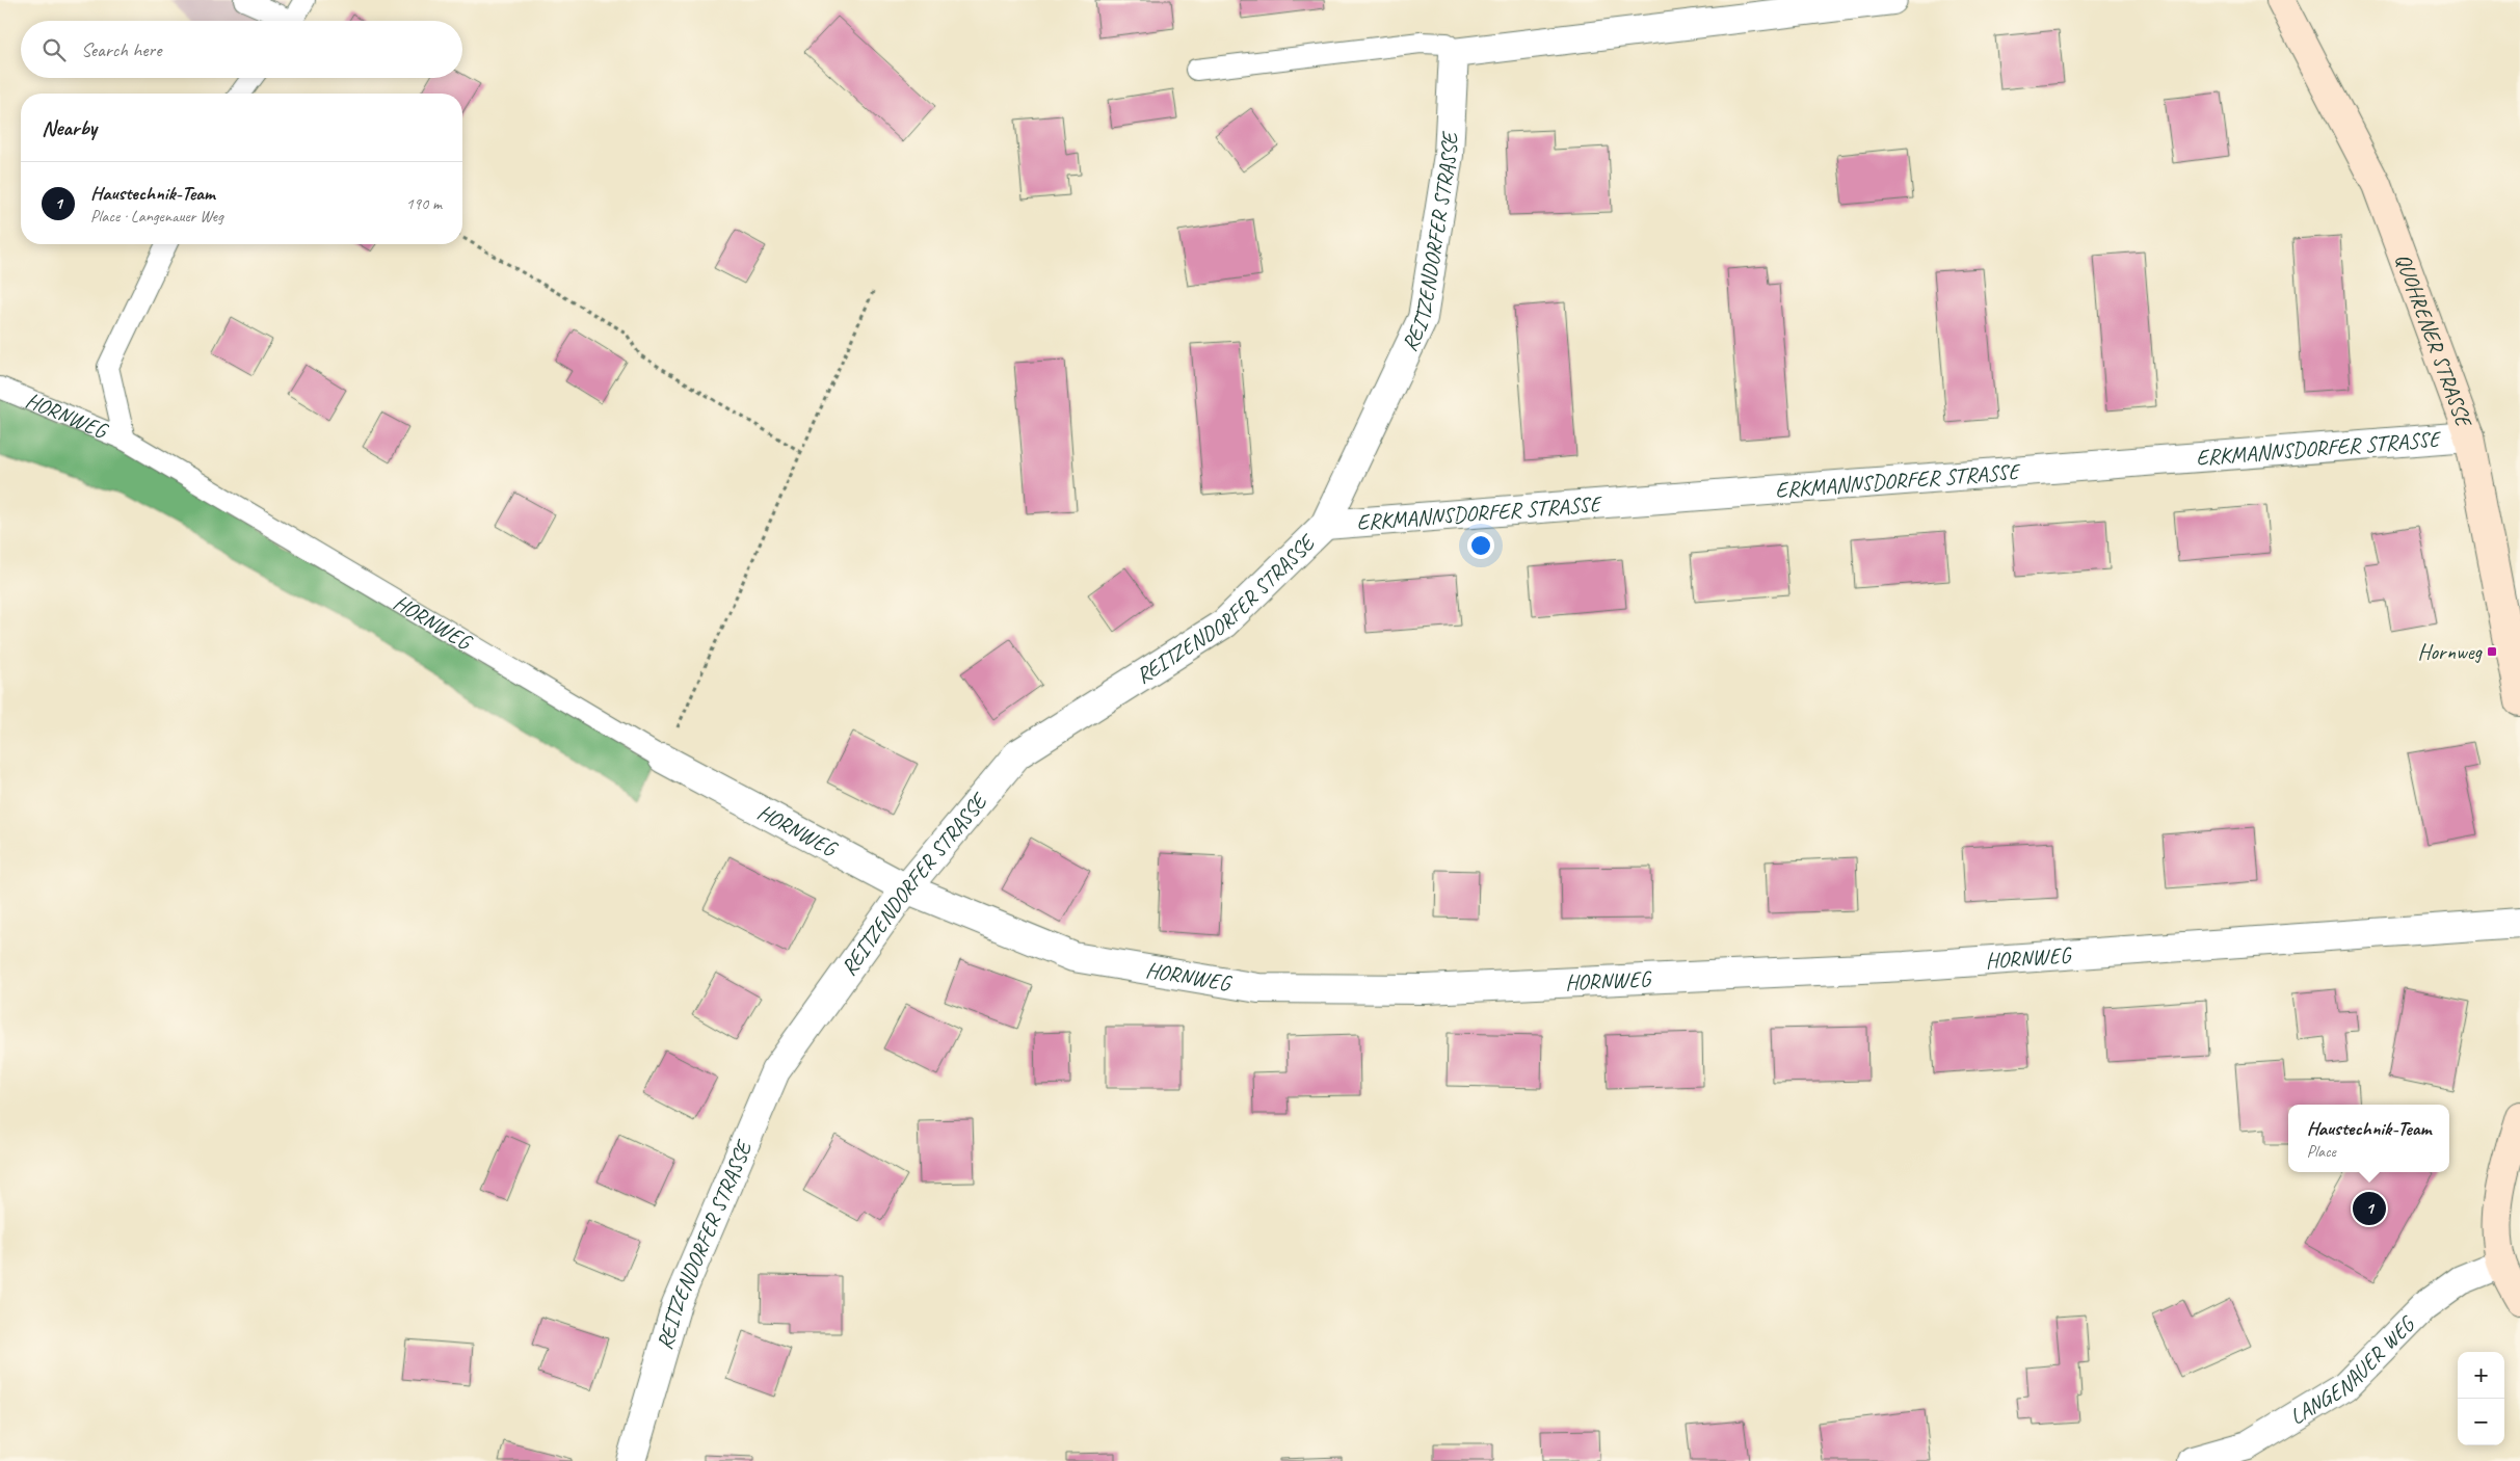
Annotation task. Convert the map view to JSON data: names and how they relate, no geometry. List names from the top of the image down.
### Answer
{
  "streets": {
    "street": [
      "REITZENDORFER STRASSE",
      "QUOHRENER STRASSE",
      "HORNWEG",
      "ERKMANNSDORFER STRASSE",
      "LANGENAUER WEG"
    ]
  },
  "crossings": [
    ["REITZENDORFER STRASSE", "HORNWEG"],
    ["REITZENDORFER STRASSE", "ERKMANNSDORFER STRASSE"],
    ["QUOHRENER STRASSE", "ERKMANNSDORFER STRASSE"]
  ],
  "places": {
    "transit": ["Hornweg"]
  },
  "page": {
    "search": "Search here",
    "heading": "Nearby",
    "list": [
      {
        "mark": "1",
        "name": "Haustechnik-Team",
        "note": "Place · Langenauer Weg",
        "value": "190 m"
      }
    ],
    "popup": ["Haustechnik-Team", "Place"],
    "pins": "1",
    "map_buttons": ["+", "−"]
  }
}
